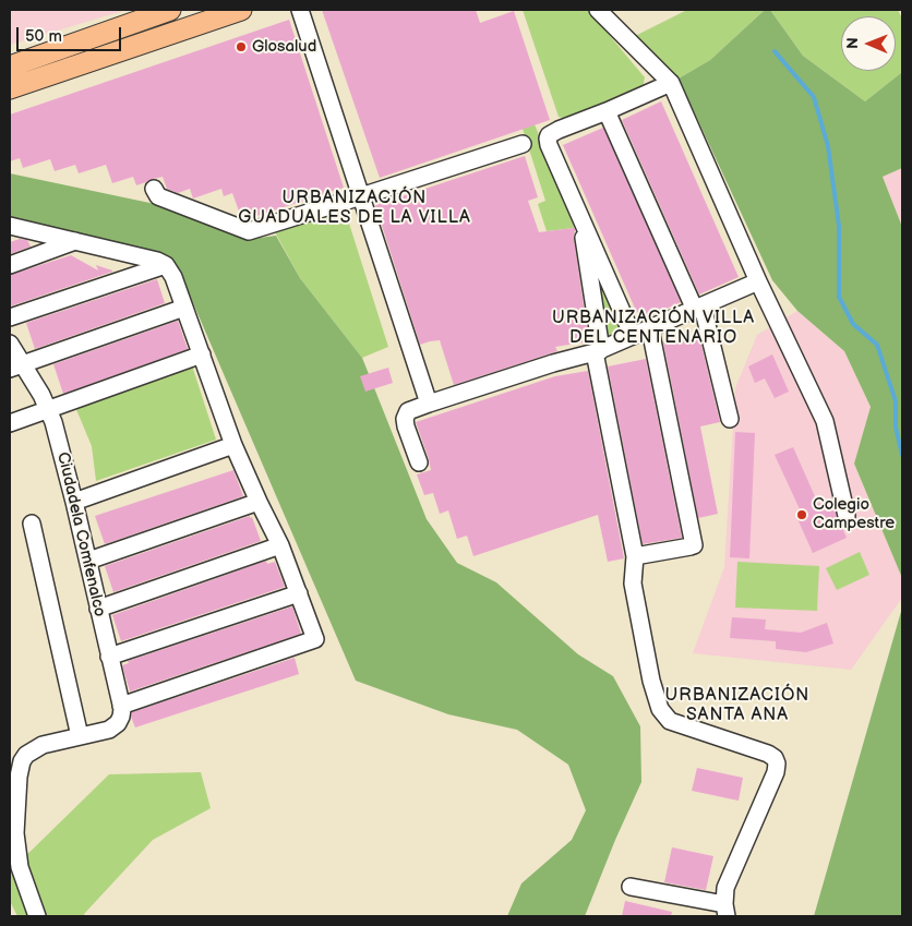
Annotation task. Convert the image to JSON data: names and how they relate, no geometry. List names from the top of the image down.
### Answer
{
  "streets": {
    "street": ["Ciudadela Comfenalco"]
  },
  "districts": ["URBANIZACIÓN GUADUALES DE LA VILLA", "URBANIZACIÓN VILLA DEL CENTENARIO", "URBANIZACIÓN SANTA ANA"],
  "places": ["Glosalud", "Colegio Campestre"],
  "scale_bar": "50 m",
  "north": "left"
}
